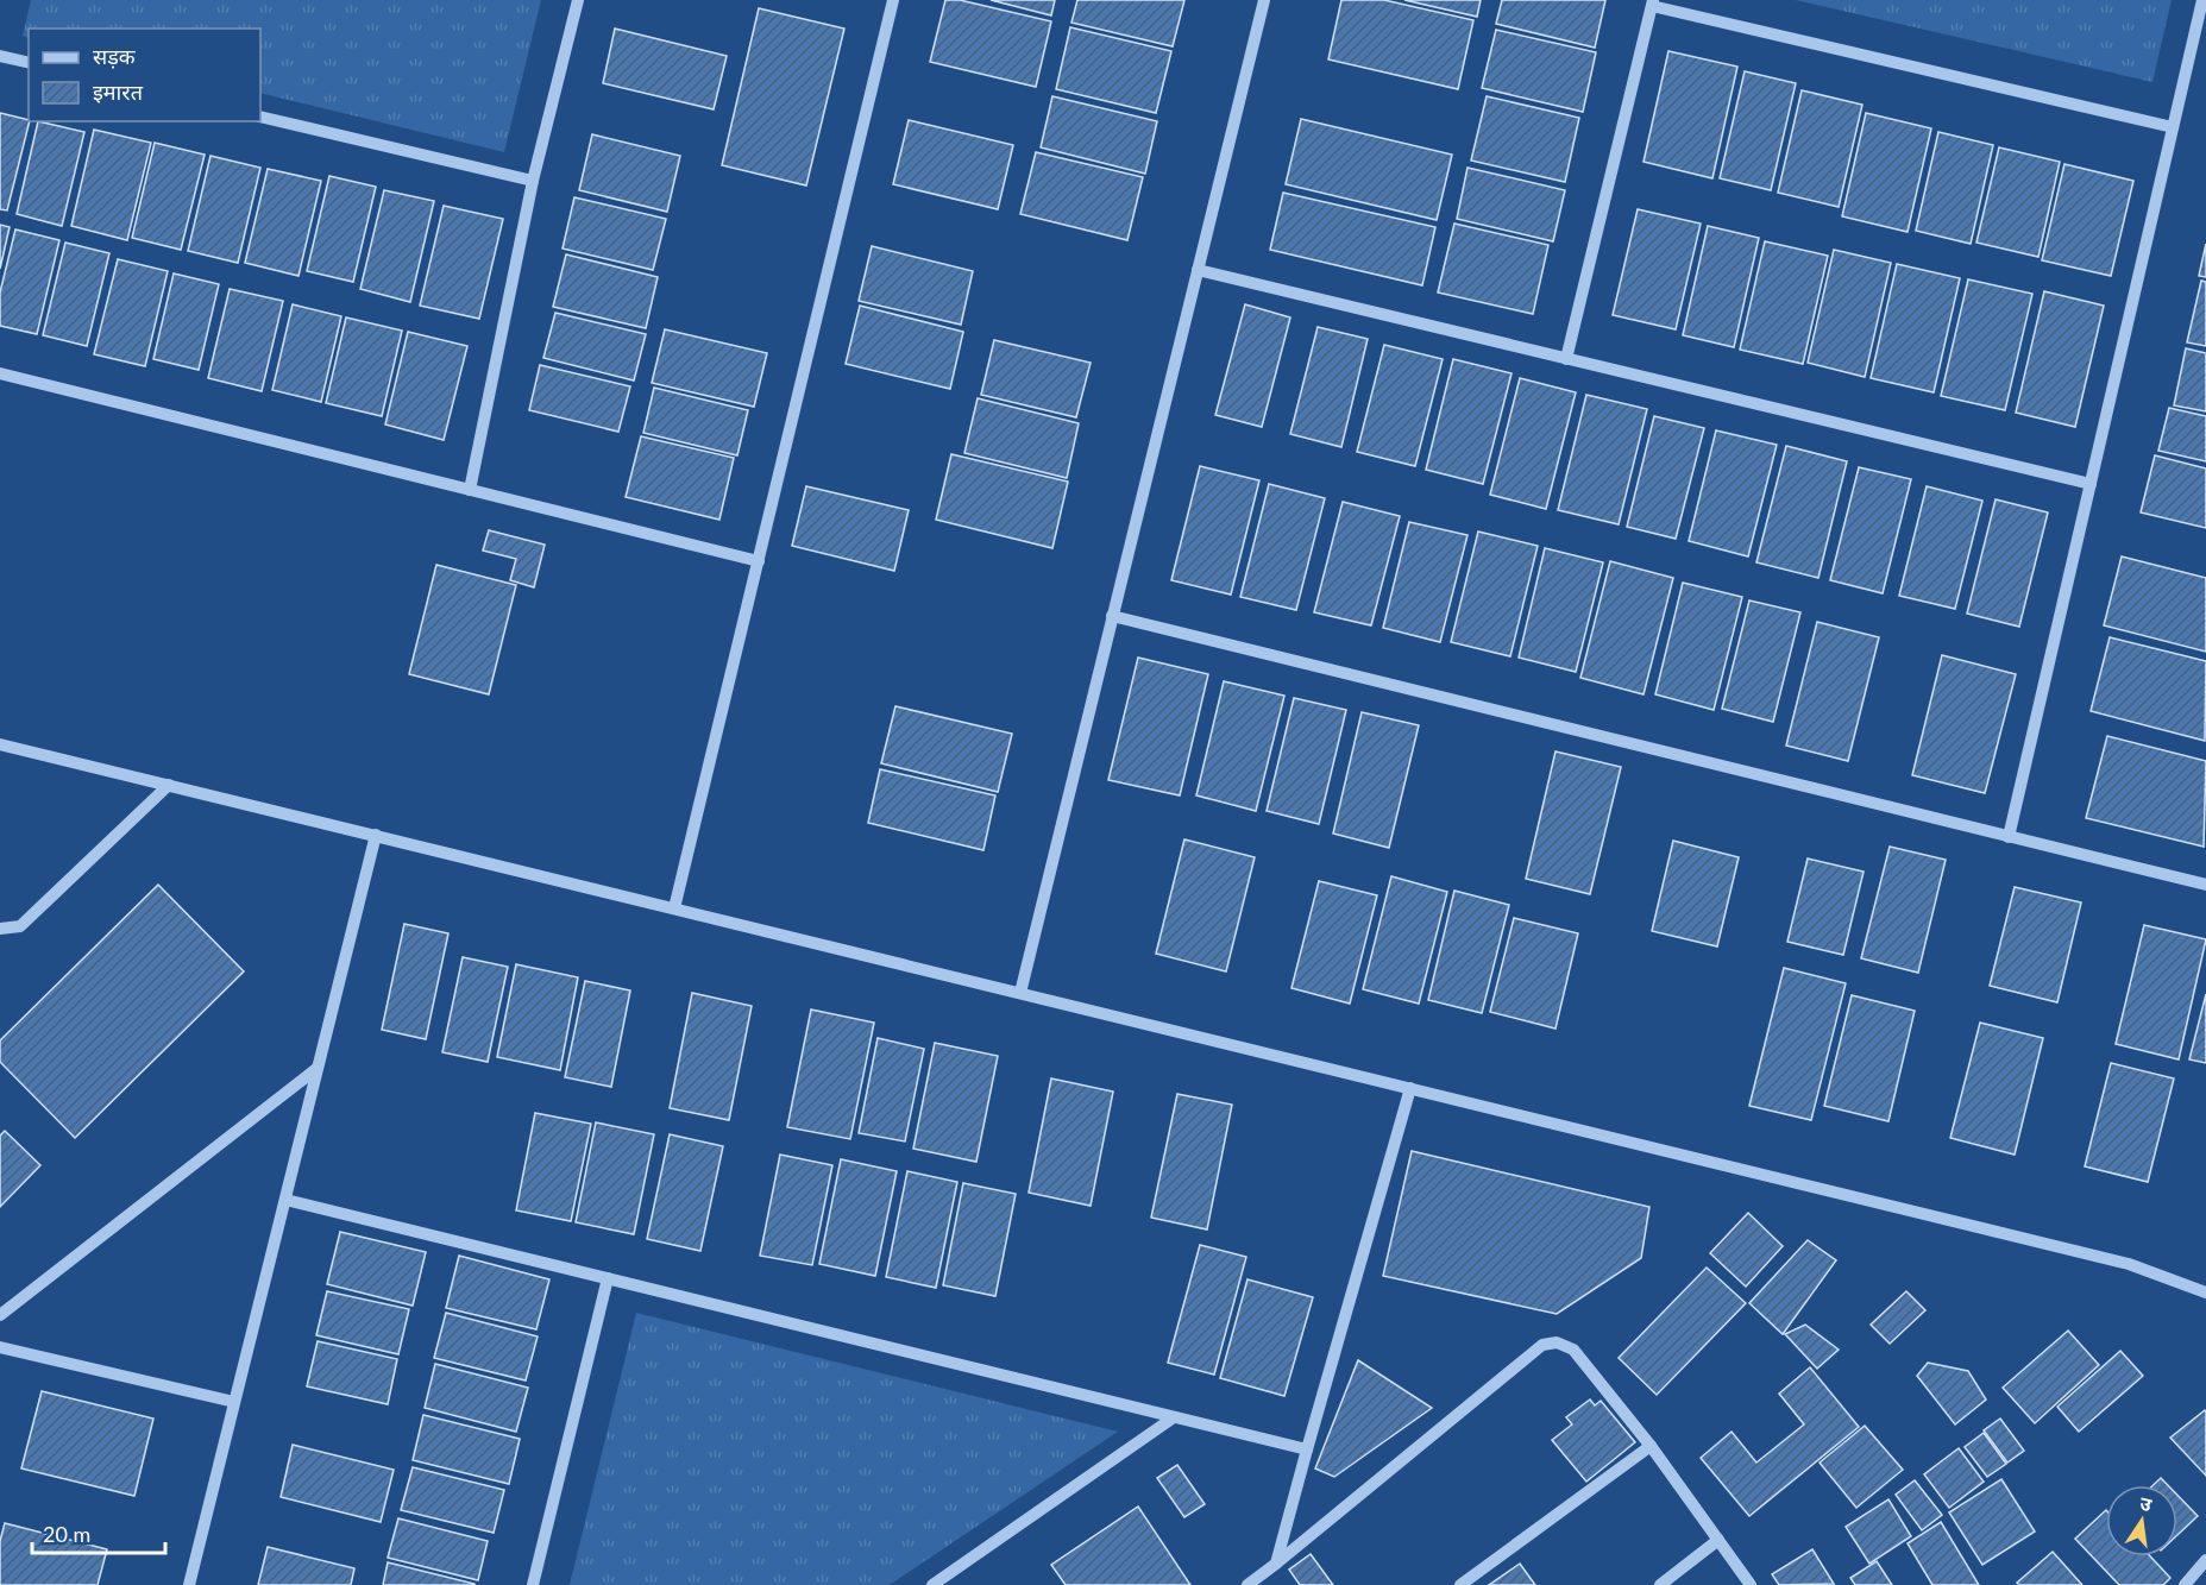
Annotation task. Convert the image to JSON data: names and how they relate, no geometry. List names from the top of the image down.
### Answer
{
  "legend": ["सड़क", "इमारत"],
  "scale_bar": "20 m",
  "north": "top"
}
